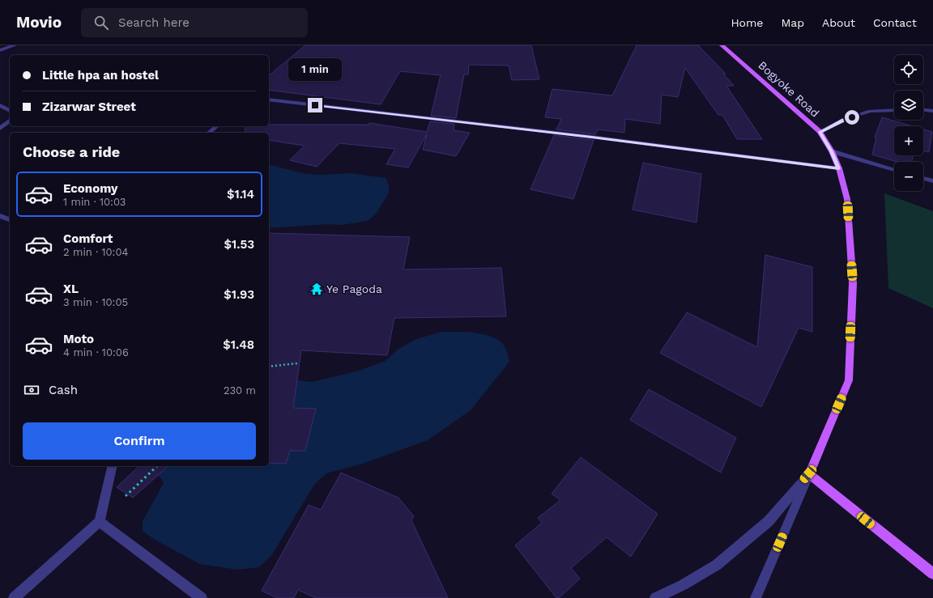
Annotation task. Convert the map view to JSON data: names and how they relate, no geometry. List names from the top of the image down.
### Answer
{
  "streets": {
    "main road": ["Bogyoke Road"]
  },
  "places": {
    "temple": ["Ye Pagoda"]
  },
  "page": {
    "header": "Movio",
    "search": "Search here",
    "nav": [
      "Home",
      "Map",
      "About",
      "Contact"
    ],
    "map_buttons": ["+", "−"],
    "banner": ["Little hpa an hostel", "Zizarwar Street"],
    "bubble": "1 min",
    "heading": "Choose a ride",
    "list": [
      {
        "name": "Economy",
        "note": "1 min · 10:03",
        "value": "$1.14"
      },
      {
        "name": "Comfort",
        "note": "2 min · 10:04",
        "value": "$1.53"
      },
      {
        "name": "XL",
        "note": "3 min · 10:05",
        "value": "$1.93"
      },
      {
        "name": "Moto",
        "note": "4 min · 10:06",
        "value": "$1.48"
      }
    ],
    "pay": ["Cash", "230 m"],
    "buttons": "Confirm"
  }
}
